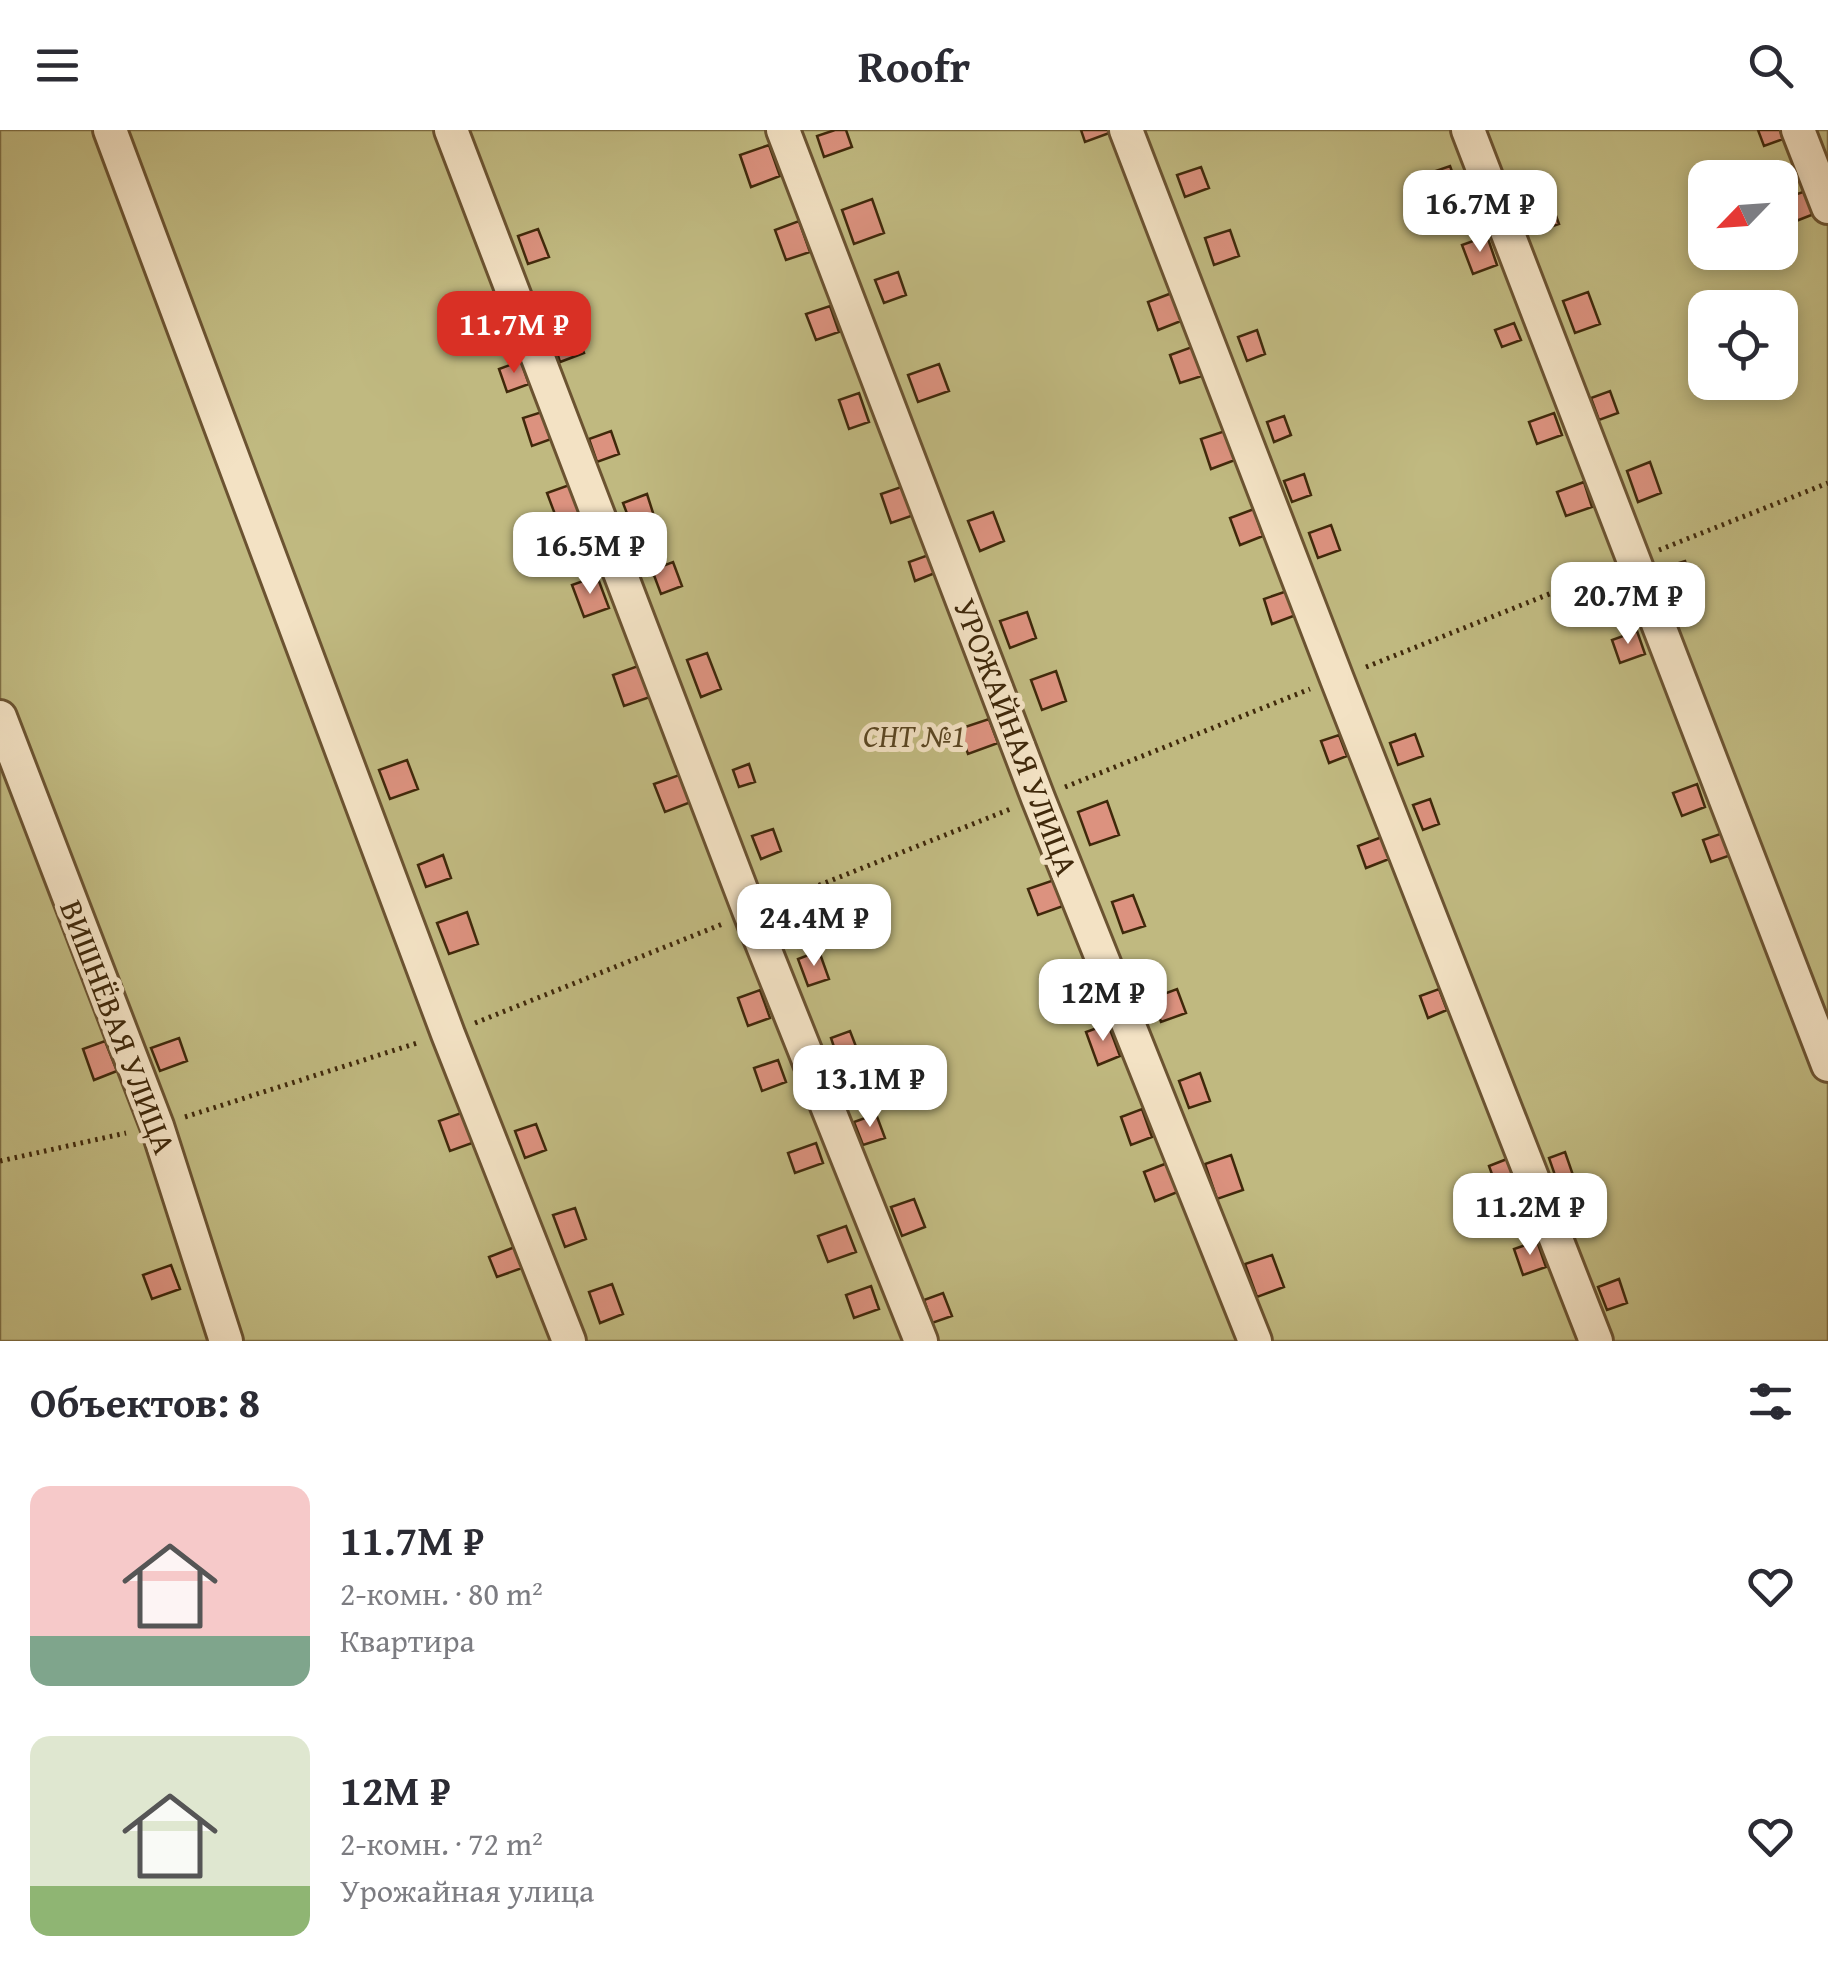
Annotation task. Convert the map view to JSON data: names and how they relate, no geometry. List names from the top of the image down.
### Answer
{
  "streets": {
    "street": ["УРОЖАЙНАЯ УЛИЦА", "ВИШНЁВАЯ УЛИЦА"]
  },
  "parks": ["СНТ №1"],
  "north": "bottom left",
  "page": {
    "header": "Roofr",
    "price": [
      "16.7M ₽",
      "11.7M ₽",
      "16.5M ₽",
      "20.7M ₽",
      "24.4M ₽",
      "12M ₽",
      "13.1M ₽",
      "11.2M ₽"
    ],
    "heading": "Объектов: 8",
    "list": [
      {
        "name": "11.7M ₽",
        "note": "2-комн. · 80 m² · Квартира"
      },
      {
        "name": "12M ₽",
        "note": "2-комн. · 72 m² · Урожайная улица"
      }
    ]
  }
}
